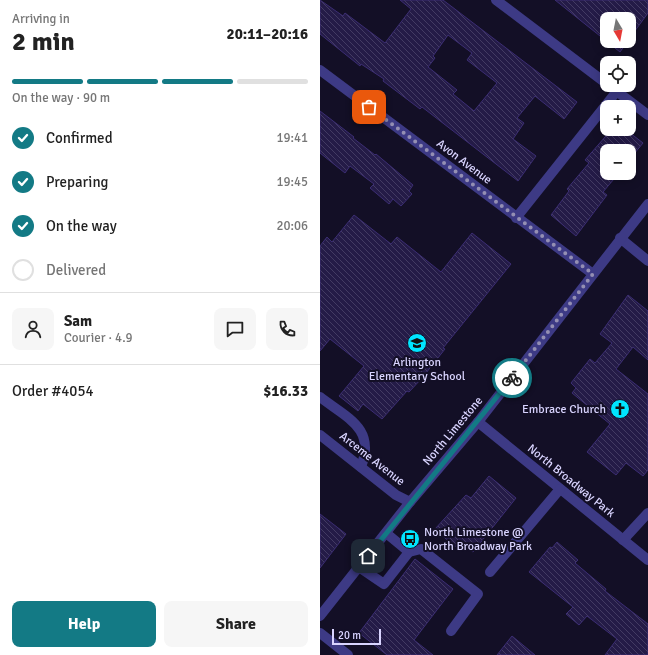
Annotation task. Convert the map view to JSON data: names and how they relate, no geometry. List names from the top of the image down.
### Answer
{
  "streets": {
    "street": [
      "Avon Avenue",
      "North Limestone",
      "Arceme Avenue",
      "North Broadway Park"
    ]
  },
  "crossings": [
    ["Avon Avenue", "North Limestone"],
    ["North Limestone", "Arceme Avenue"],
    ["North Limestone", "North Broadway Park"]
  ],
  "places": {
    "school or university": ["Arlington Elementary School"],
    "church": ["Embrace Church"],
    "bus stop": ["North Limestone @ North Broadway Park"]
  },
  "scale_bar": "20 m",
  "north": "bottom",
  "page": {
    "heading": ["2 min", "Arriving in", "20:11–20:16"],
    "panel": [
      "Sam",
      "Courier · 4.9",
      "Order #4054",
      "$16.33"
    ],
    "map_buttons": ["+", "−"],
    "bar": "On the way · 90 m",
    "list": [
      ["Confirmed", "19:41"],
      ["Preparing", "19:45"],
      ["On the way", "20:06"],
      "Delivered"
    ],
    "buttons": ["Help", "Share"],
    "scale": "20 m"
  }
}
